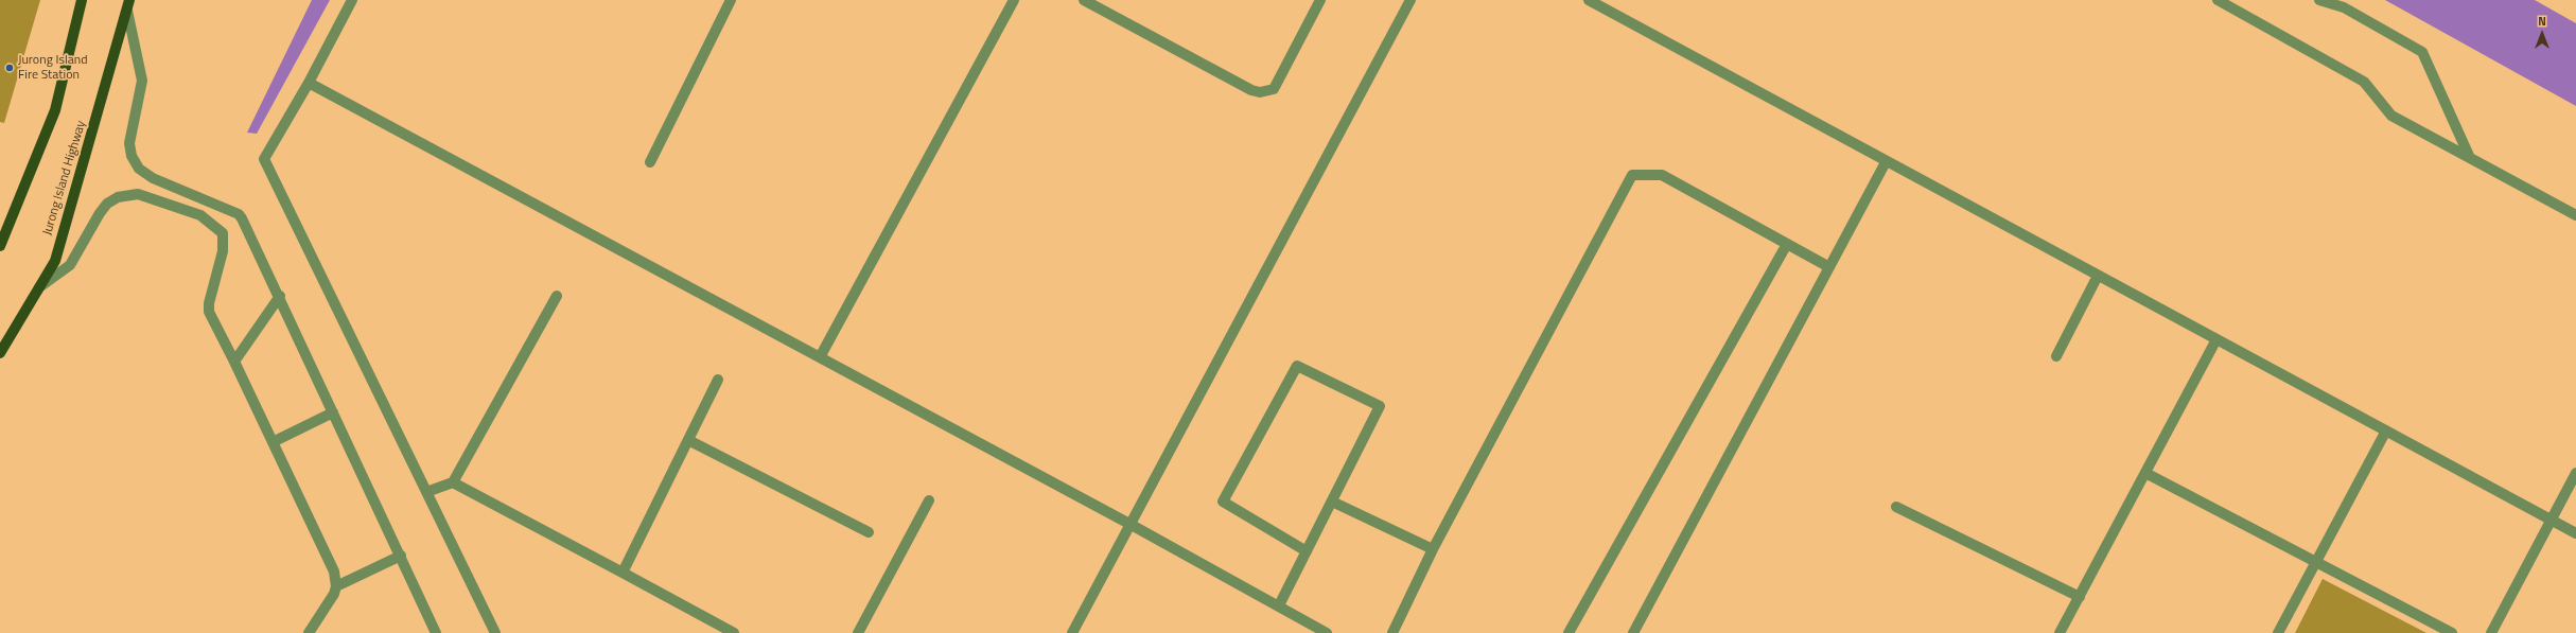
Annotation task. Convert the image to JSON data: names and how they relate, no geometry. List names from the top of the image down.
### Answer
{
  "streets": {
    "main road": ["Jurong Island Highway"]
  },
  "places": ["Jurong Island Fire Station"],
  "north": "top"
}
